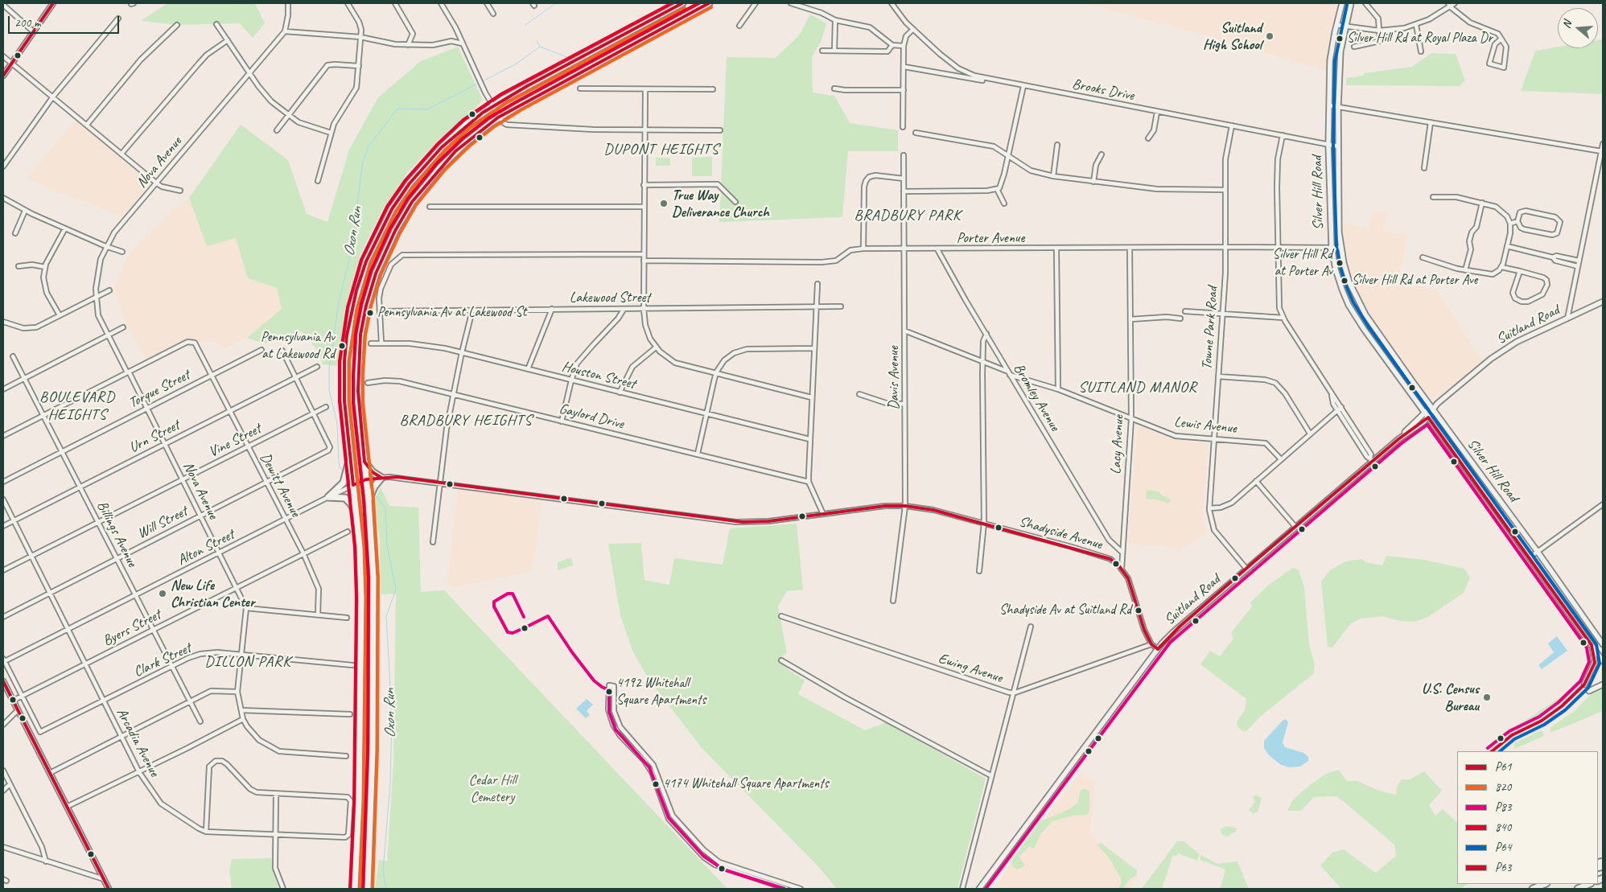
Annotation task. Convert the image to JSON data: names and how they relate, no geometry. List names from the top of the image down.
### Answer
{
  "streets": {
    "main road": ["Silver Hill Road", "Suitland Road"],
    "street": [
      "Brooks Drive",
      "Nova Avenue",
      "Porter Avenue",
      "Lakewood Street",
      "Towne Park Road",
      "Houston Street",
      "Davis Avenue",
      "Torque Street",
      "Bromley Avenue",
      "Gaylord Drive",
      "Lewis Avenue",
      "Urn Street",
      "Vine Street",
      "Lacy Avenue",
      "Dewitt Avenue",
      "Will Street",
      "Shadyside Avenue",
      "Billings Avenue",
      "Alton Street",
      "Byers Street",
      "Clark Street",
      "Ewing Avenue",
      "Arcadia Avenue"
    ]
  },
  "crossings": [
    ["Brooks Drive", "Silver Hill Road"],
    ["Brooks Drive", "Towne Park Road"],
    ["Nova Avenue", "Torque Street"],
    ["Nova Avenue", "Urn Street"],
    ["Nova Avenue", "Vine Street"],
    ["Nova Avenue", "Dewitt Avenue"],
    ["Nova Avenue", "Will Street"],
    ["Nova Avenue", "Alton Street"],
    ["Nova Avenue", "Byers Street"],
    ["Nova Avenue", "Clark Street"],
    ["Silver Hill Road", "Porter Avenue"],
    ["Silver Hill Road", "Suitland Road"],
    ["Porter Avenue", "Towne Park Road"],
    ["Porter Avenue", "Davis Avenue"],
    ["Porter Avenue", "Bromley Avenue"],
    ["Porter Avenue", "Lacy Avenue"],
    ["Suitland Road", "Towne Park Road"],
    ["Suitland Road", "Shadyside Avenue"],
    ["Towne Park Road", "Lewis Avenue"],
    ["Davis Avenue", "Lewis Avenue"],
    ["Davis Avenue", "Shadyside Avenue"],
    ["Torque Street", "Dewitt Avenue"],
    ["Torque Street", "Billings Avenue"],
    ["Bromley Avenue", "Lewis Avenue"],
    ["Bromley Avenue", "Lacy Avenue"],
    ["Lewis Avenue", "Lacy Avenue"],
    ["Urn Street", "Dewitt Avenue"],
    ["Urn Street", "Billings Avenue"],
    ["Urn Street", "Arcadia Avenue"],
    ["Vine Street", "Dewitt Avenue"],
    ["Vine Street", "Will Street"],
    ["Vine Street", "Billings Avenue"],
    ["Vine Street", "Arcadia Avenue"],
    ["Lacy Avenue", "Shadyside Avenue"],
    ["Dewitt Avenue", "Will Street"],
    ["Dewitt Avenue", "Alton Street"],
    ["Dewitt Avenue", "Byers Street"],
    ["Will Street", "Billings Avenue"],
    ["Will Street", "Arcadia Avenue"],
    ["Shadyside Avenue", "Alton Street"],
    ["Shadyside Avenue", "Ewing Avenue"],
    ["Billings Avenue", "Alton Street"],
    ["Billings Avenue", "Byers Street"],
    ["Billings Avenue", "Clark Street"],
    ["Alton Street", "Arcadia Avenue"],
    ["Byers Street", "Clark Street"],
    ["Byers Street", "Arcadia Avenue"],
    ["Clark Street", "Arcadia Avenue"]
  ],
  "districts": [
    "DUPONT HEIGHTS",
    "BRADBURY PARK",
    "SUITLAND MANOR",
    "BOULEVARD HEIGHTS",
    "BRADBURY HEIGHTS",
    "DILLON PARK"
  ],
  "water": ["Oxon Run"],
  "parks": ["Cedar Hill Cemetery"],
  "places": [
    "Suitland High School",
    "Silver Hill Rd at Royal Plaza Dr",
    "True Way Deliverance Church",
    "Silver Hill Rd at Porter Av",
    "Silver Hill Rd at Porter Ave",
    "Pennsylvania Av at Lakewood St",
    "Pennsylvania Av at Lakewood Rd",
    "New Life Christian Center",
    "Shadyside Av at Suitland Rd",
    "4192 Whitehall Square Apartments",
    "U.S. Census Bureau",
    "4174 Whitehall Square Apartments"
  ],
  "lines": [
    "transit line P61",
    "transit line 840",
    "transit line P63",
    "transit line P64",
    "transit line 820",
    "transit line P83"
  ],
  "legend": [
    "P61",
    "820",
    "P83",
    "840",
    "P64",
    "P63"
  ],
  "scale_bar": "200 m",
  "north": "left"
}
